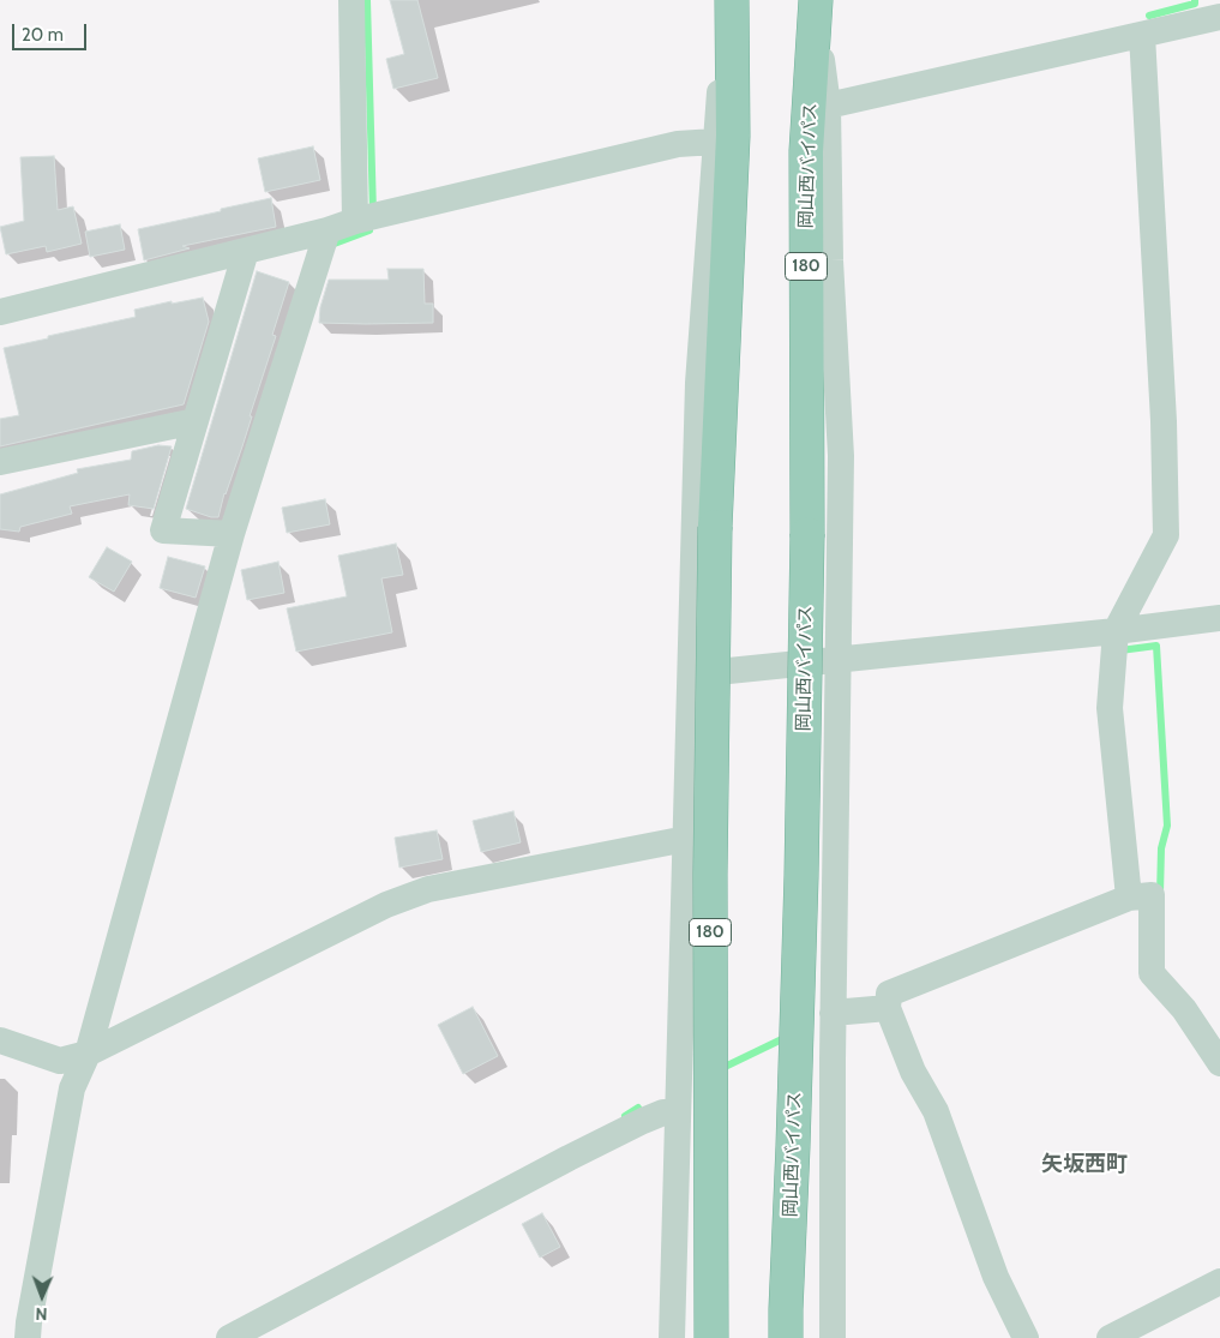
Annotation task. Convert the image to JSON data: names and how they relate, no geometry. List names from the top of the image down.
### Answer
{
  "streets": {
    "highway": ["岡山西バイパス", "180"]
  },
  "districts": ["矢坂西町"],
  "scale_bar": "20 m",
  "north": "bottom"
}
